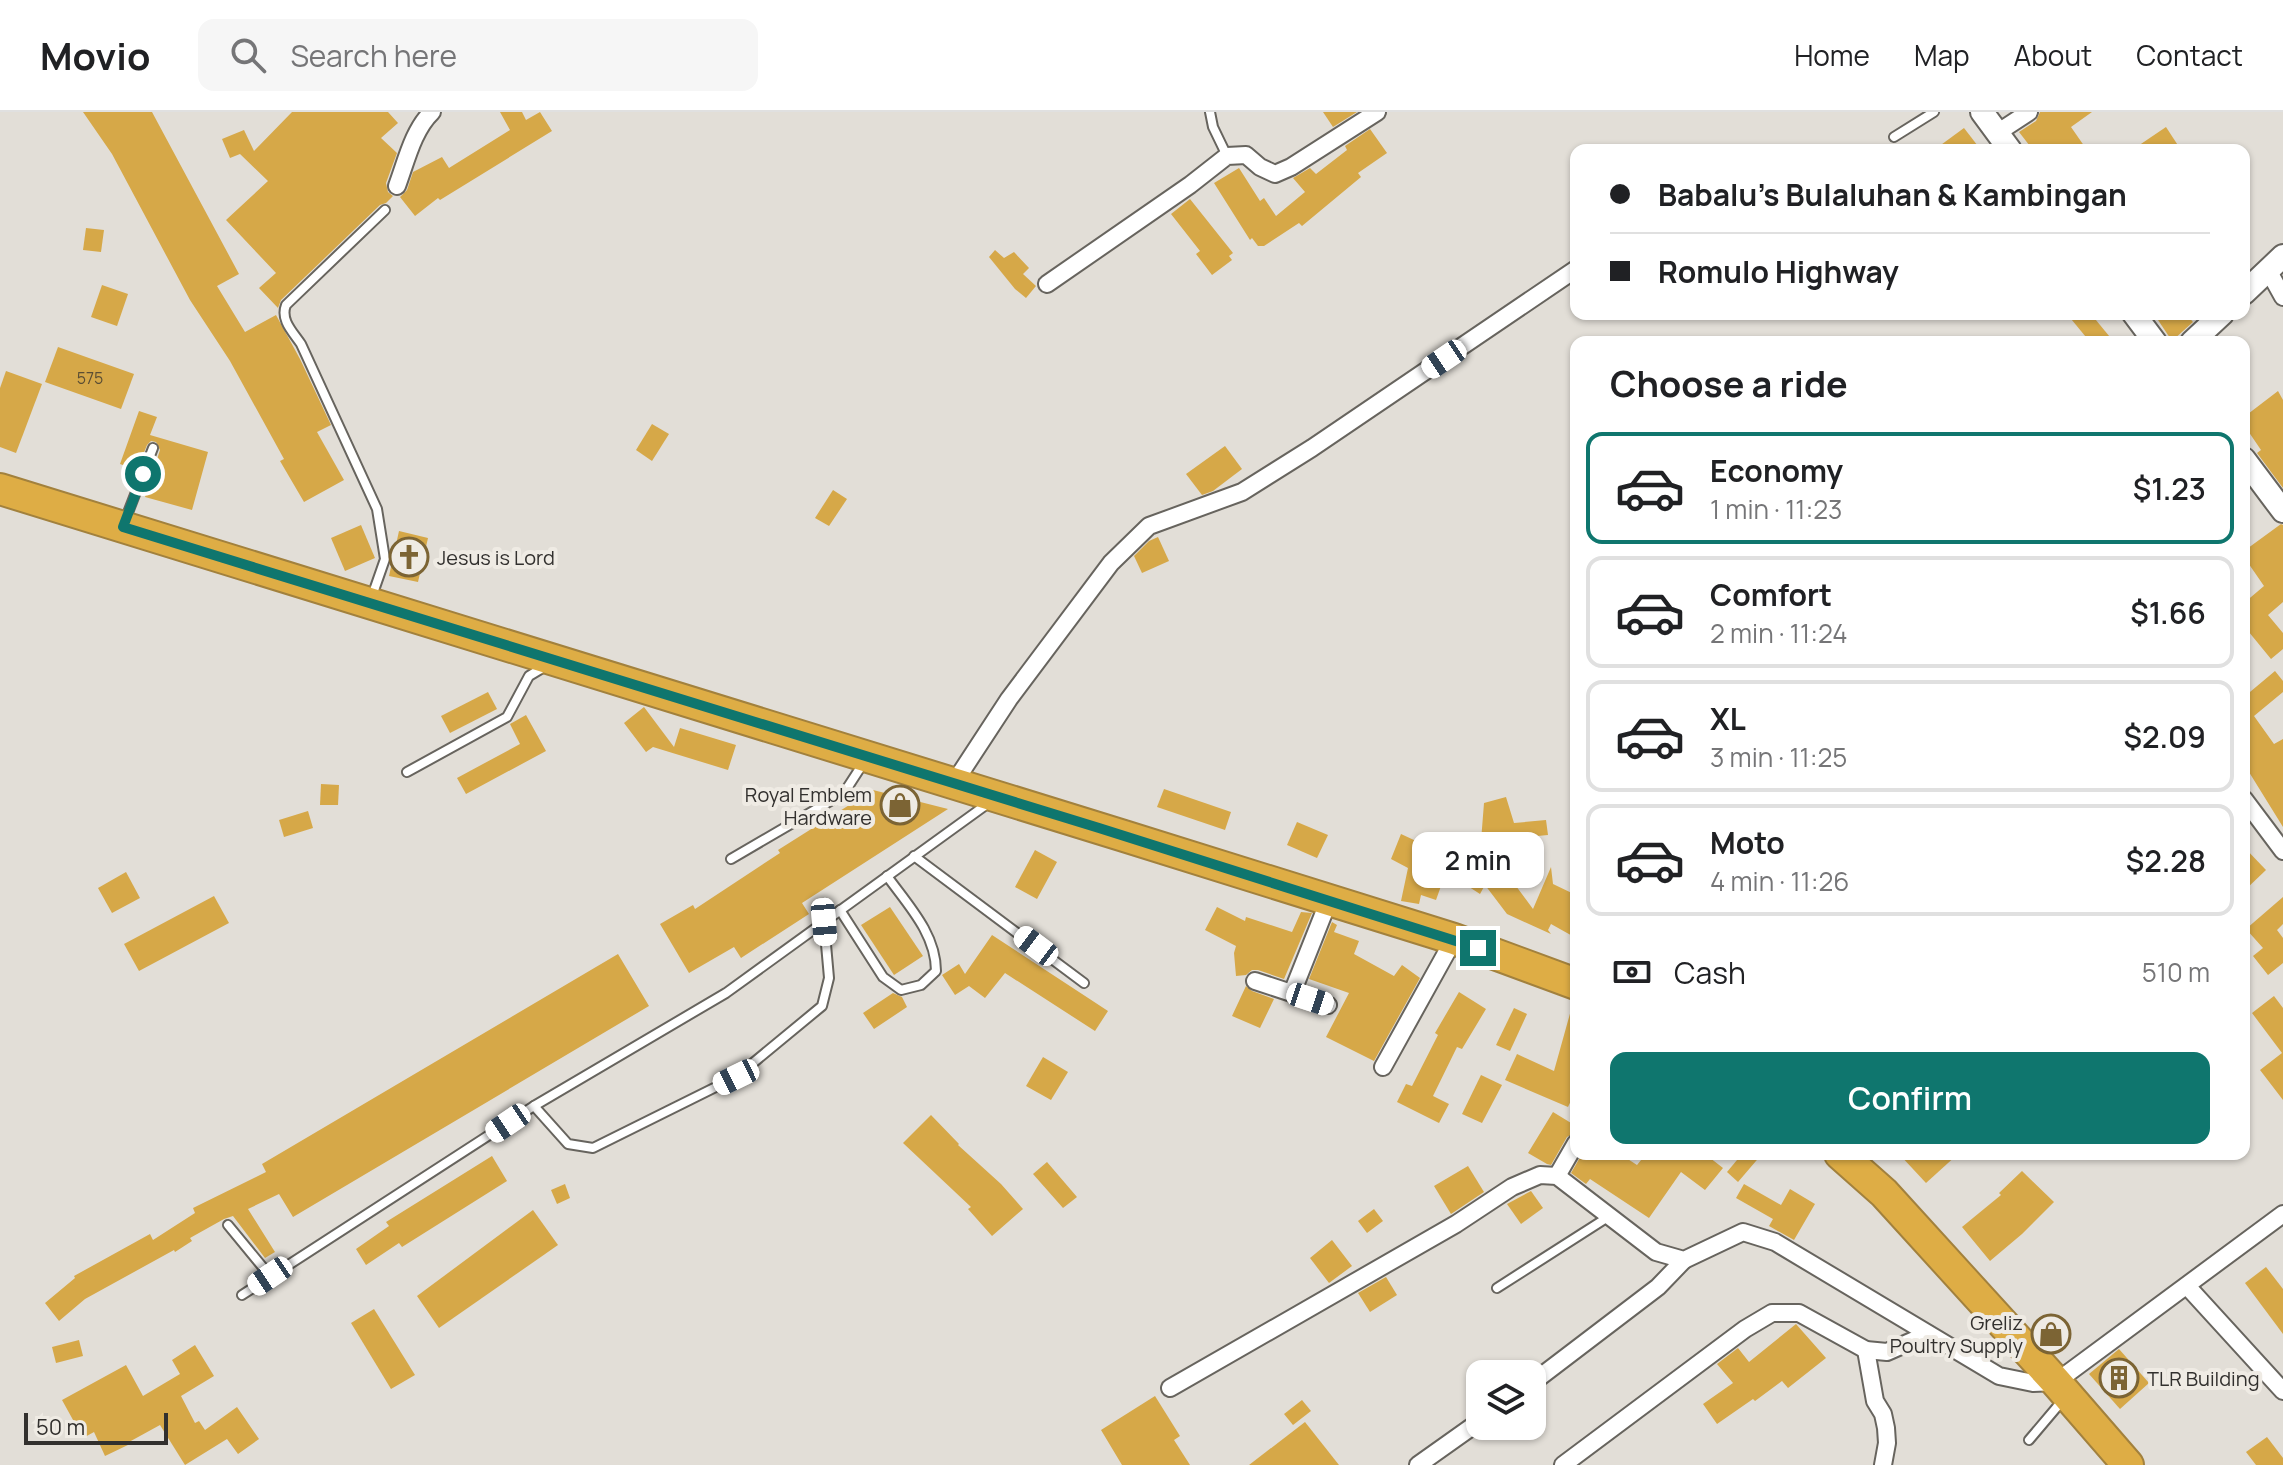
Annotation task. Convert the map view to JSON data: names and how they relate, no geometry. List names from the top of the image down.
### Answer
{
  "places": {
    "church": ["Jesus is Lord"],
    "shop": ["Royal Emblem Hardware", "Greliz Poultry Supply"],
    "building": ["TLR Building"]
  },
  "house_numbers": ["575"],
  "scale_bar": "50 m",
  "page": {
    "header": "Movio",
    "search": "Search here",
    "nav": [
      "Home",
      "Map",
      "About",
      "Contact"
    ],
    "banner": ["Babalu's Bulaluhan & Kambingan", "Romulo Highway"],
    "heading": "Choose a ride",
    "list": [
      {
        "name": "Economy",
        "note": "1 min · 11:23",
        "value": "$1.23"
      },
      {
        "name": "Comfort",
        "note": "2 min · 11:24",
        "value": "$1.66"
      },
      {
        "name": "XL",
        "note": "3 min · 11:25",
        "value": "$2.09"
      },
      {
        "name": "Moto",
        "note": "4 min · 11:26",
        "value": "$2.28"
      }
    ],
    "bubble": "2 min",
    "pay": ["Cash", "510 m"],
    "buttons": "Confirm",
    "scale": "50 m"
  }
}
